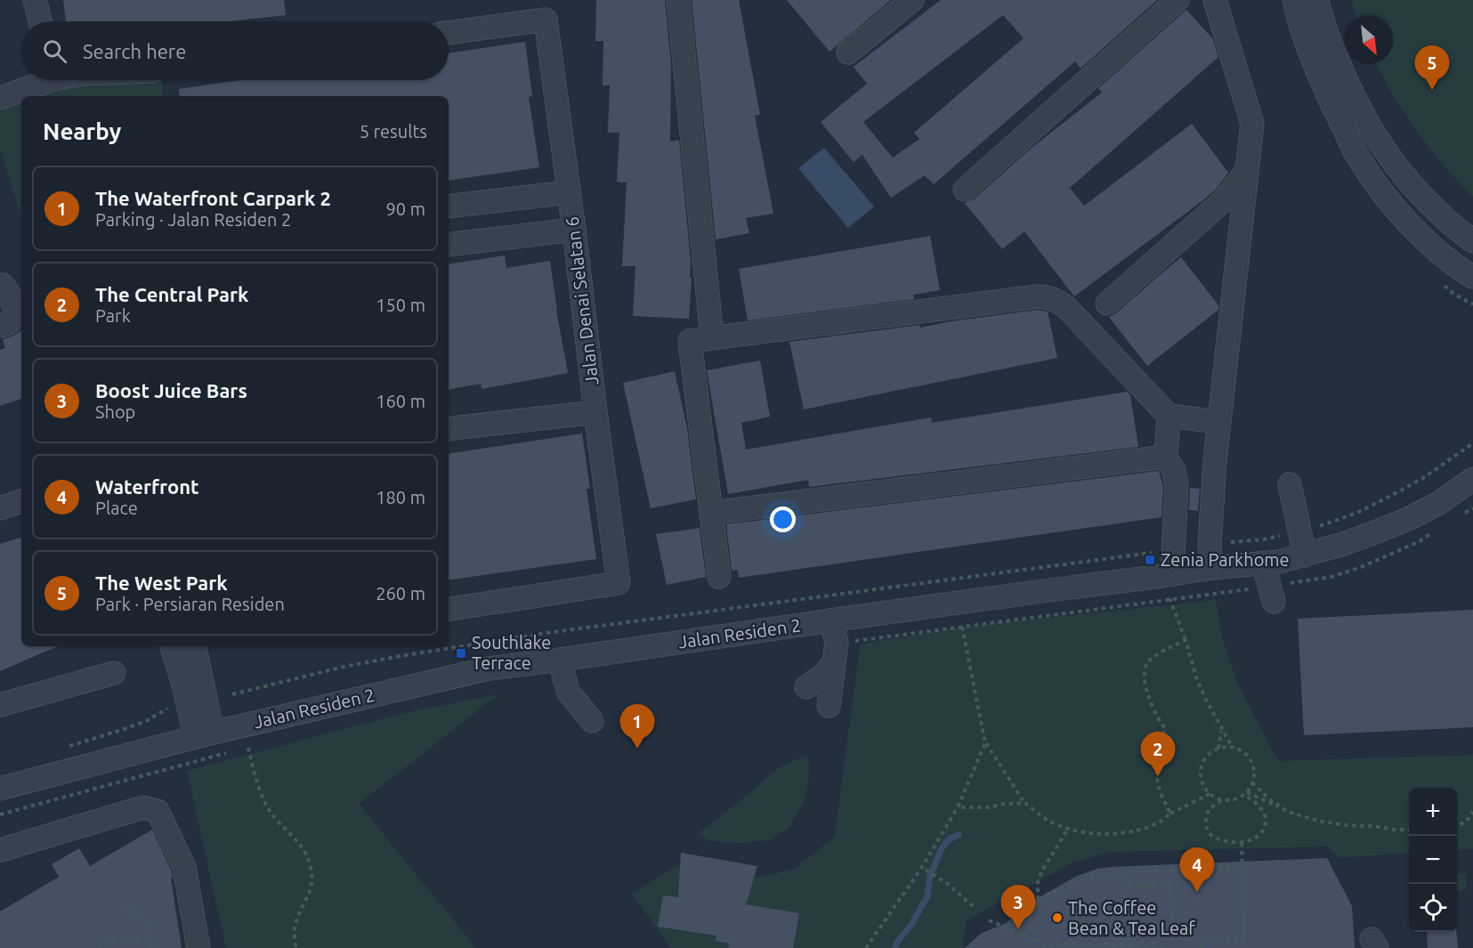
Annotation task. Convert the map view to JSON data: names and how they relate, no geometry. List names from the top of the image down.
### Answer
{
  "streets": {
    "street": ["Jalan Denai Selatan 6", "Jalan Residen 2"]
  },
  "places": {
    "transit": ["Zenia Parkhome", "Southlake Terrace"],
    "other": ["The Coffee Bean & Tea Leaf"]
  },
  "north": "bottom right",
  "page": {
    "search": "Search here",
    "pins": [
      "5",
      "1",
      "2",
      "4",
      "3"
    ],
    "heading": ["Nearby", "5 results"],
    "list": [
      {
        "mark": "1",
        "name": "The Waterfront Carpark 2",
        "note": "Parking · Jalan Residen 2",
        "value": "90 m"
      },
      {
        "mark": "2",
        "name": "The Central Park",
        "note": "Park",
        "value": "150 m"
      },
      {
        "mark": "3",
        "name": "Boost Juice Bars",
        "note": "Shop",
        "value": "160 m"
      },
      {
        "mark": "4",
        "name": "Waterfront",
        "note": "Place",
        "value": "180 m"
      },
      {
        "mark": "5",
        "name": "The West Park",
        "note": "Park · Persiaran Residen",
        "value": "260 m"
      }
    ],
    "map_buttons": ["+", "−"]
  }
}
